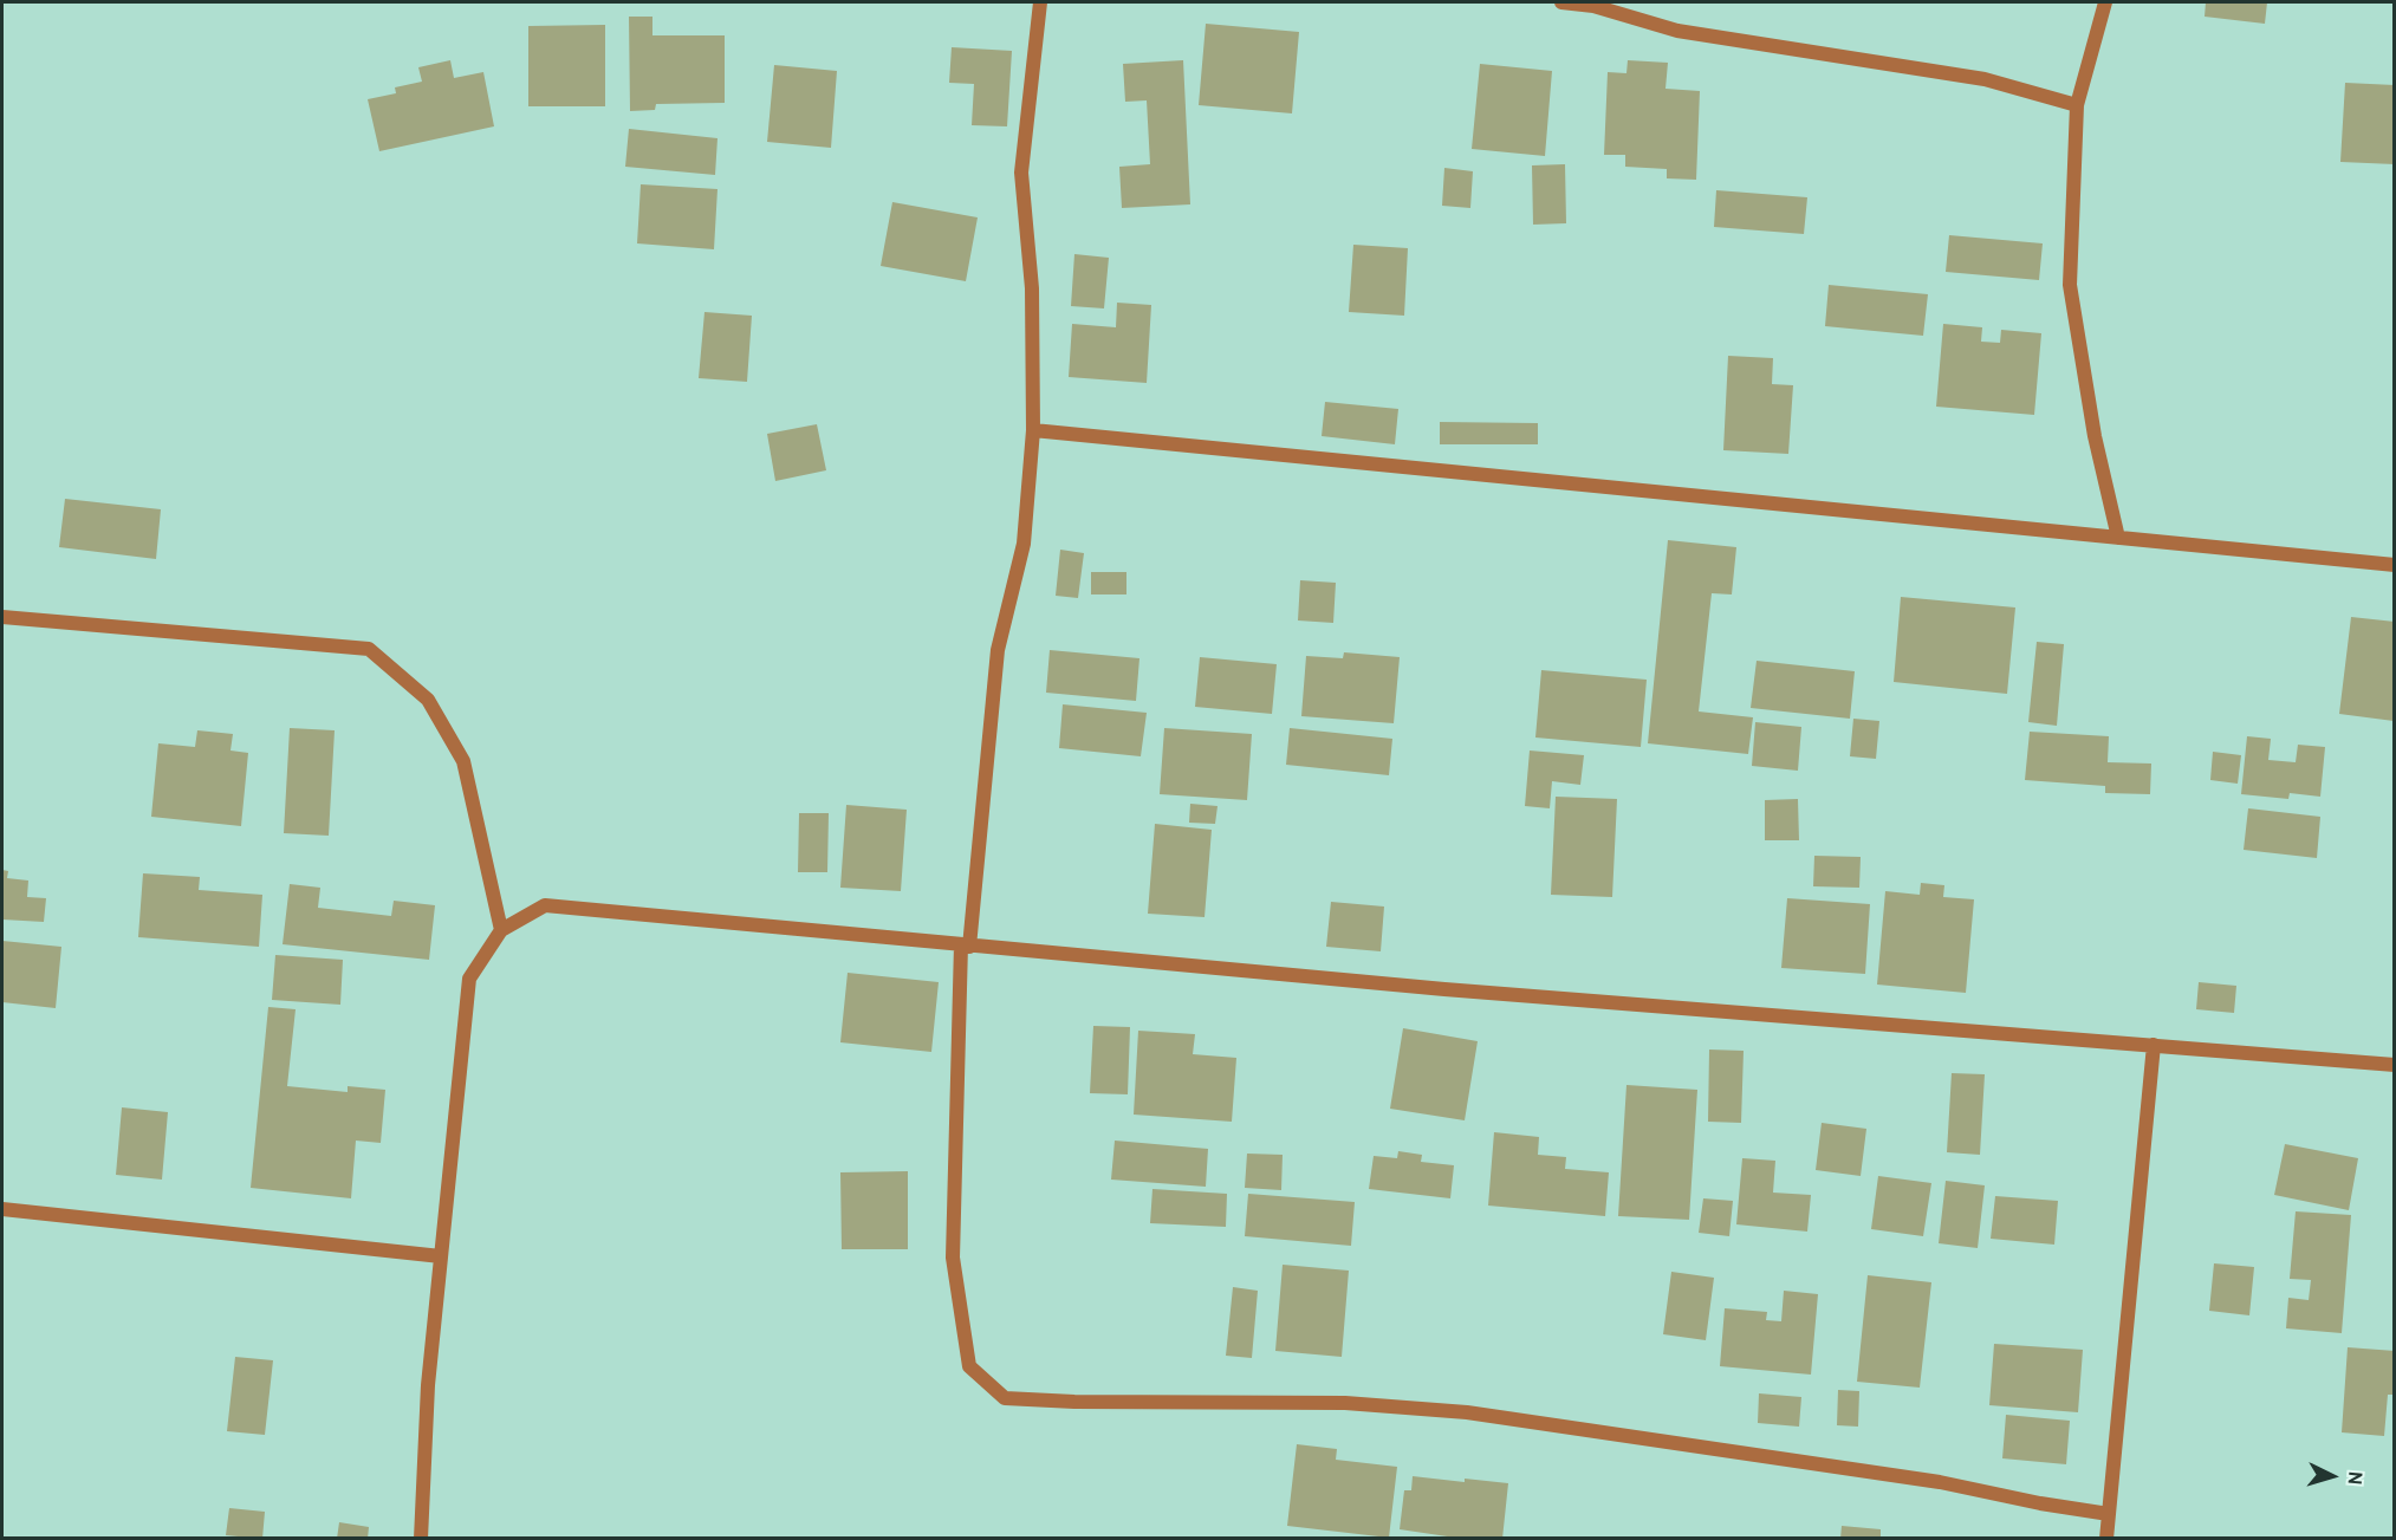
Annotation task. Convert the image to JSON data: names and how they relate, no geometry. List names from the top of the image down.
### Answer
{
  "north": "right"
}
